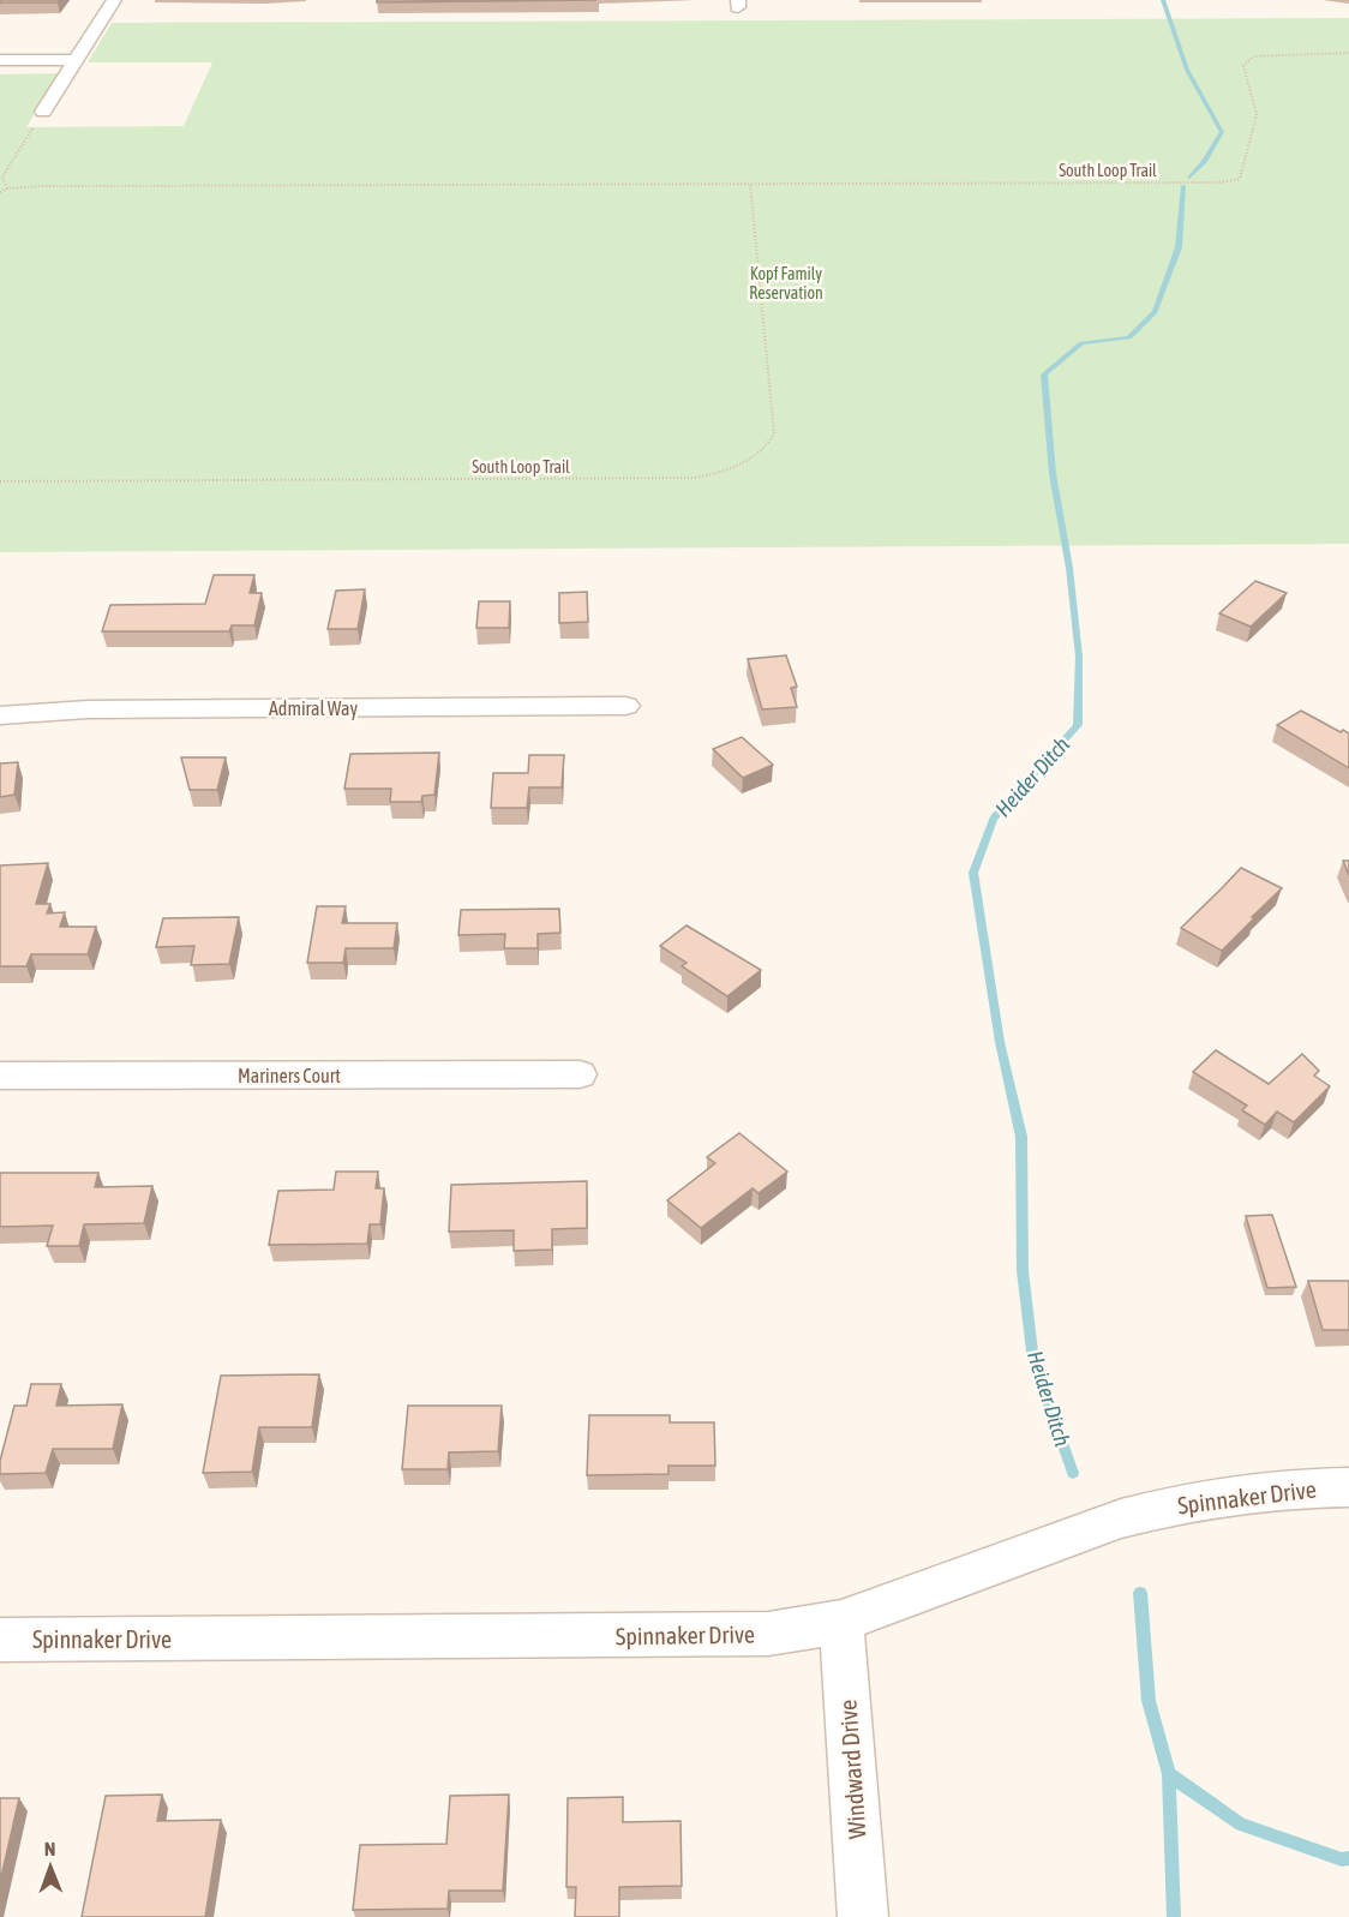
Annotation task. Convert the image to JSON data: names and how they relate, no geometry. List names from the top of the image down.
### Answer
{
  "streets": {
    "street": [
      "Admiral Way",
      "Mariners Court",
      "Spinnaker Drive",
      "Windward Drive"
    ],
    "path": ["South Loop Trail"]
  },
  "crossings": [
    ["Spinnaker Drive", "Windward Drive"]
  ],
  "water": ["Heider Ditch"],
  "parks": ["Kopf Family Reservation"],
  "north": "top"
}
